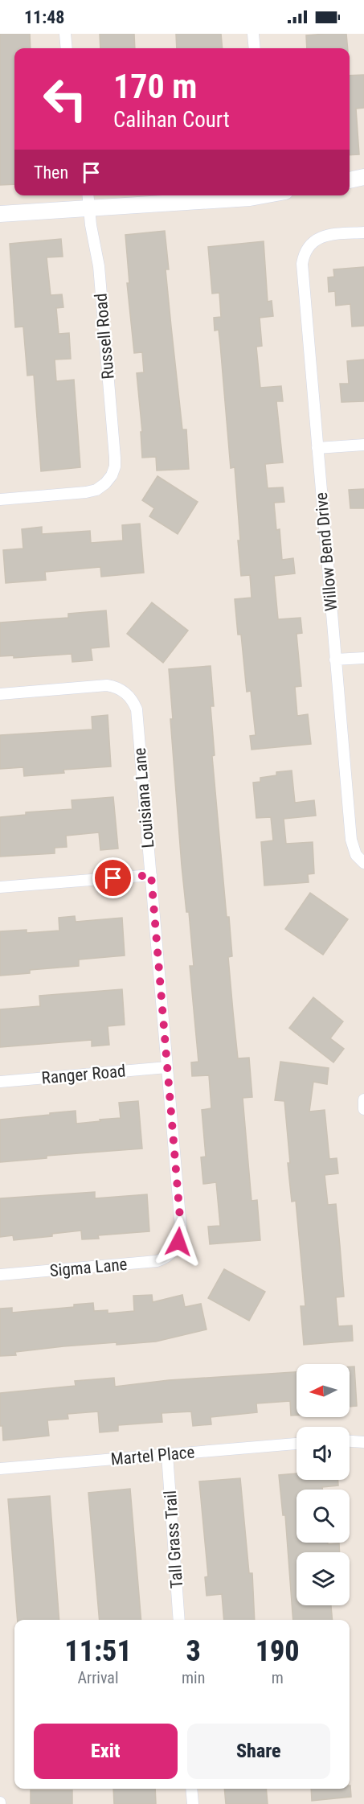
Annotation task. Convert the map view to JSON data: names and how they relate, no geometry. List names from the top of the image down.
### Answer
{
  "streets": {
    "street": [
      "Russell Road",
      "Willow Bend Drive",
      "Louisiana Lane",
      "Ranger Road",
      "Sigma Lane",
      "Martel Place",
      "Tall Grass Trail"
    ]
  },
  "crossings": [
    ["Louisiana Lane", "Ranger Road"],
    ["Louisiana Lane", "Sigma Lane"],
    ["Martel Place", "Tall Grass Trail"]
  ],
  "north": "left",
  "page": {
    "status": "11:48",
    "turn": ["170 m", "Calihan Court"],
    "then": "Then",
    "eta": [
      "11:51",
      "Arrival",
      "3",
      "min",
      "190",
      "m"
    ],
    "buttons": ["Exit", "Share"]
  }
}
